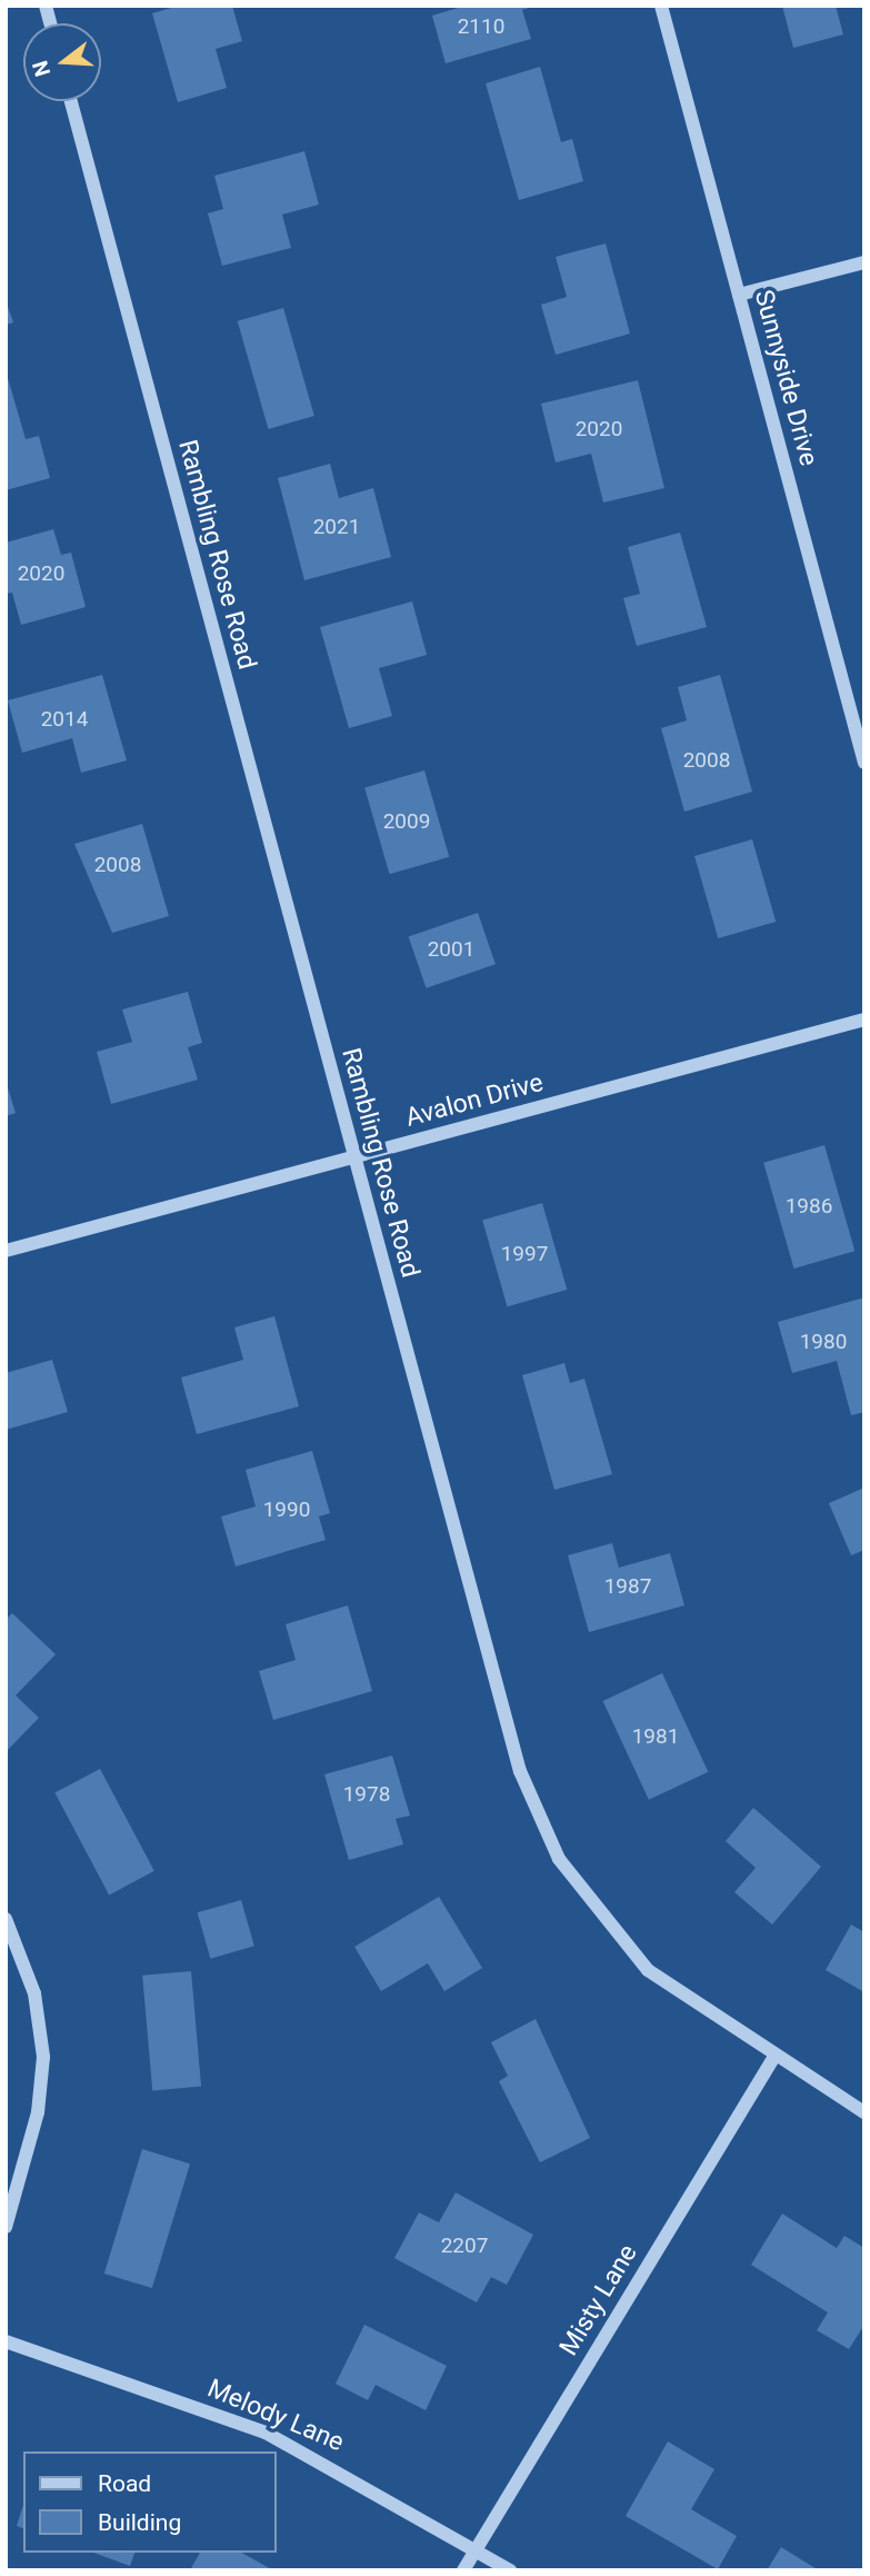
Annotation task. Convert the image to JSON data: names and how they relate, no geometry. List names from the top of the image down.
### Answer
{
  "streets": {
    "street": [
      "Sunnyside Drive",
      "Rambling Rose Road",
      "Avalon Drive",
      "Misty Lane",
      "Melody Lane"
    ]
  },
  "crossings": [
    ["Rambling Rose Road", "Avalon Drive"],
    ["Rambling Rose Road", "Misty Lane"],
    ["Misty Lane", "Melody Lane"]
  ],
  "house_numbers": [
    "2110",
    "2020",
    "2021",
    "2020",
    "2014",
    "2008",
    "2009",
    "2008",
    "2001",
    "1986",
    "1997",
    "1980",
    "1990",
    "1987",
    "1981",
    "1978",
    "2207"
  ],
  "legend": ["Road", "Building"],
  "north": "left"
}
